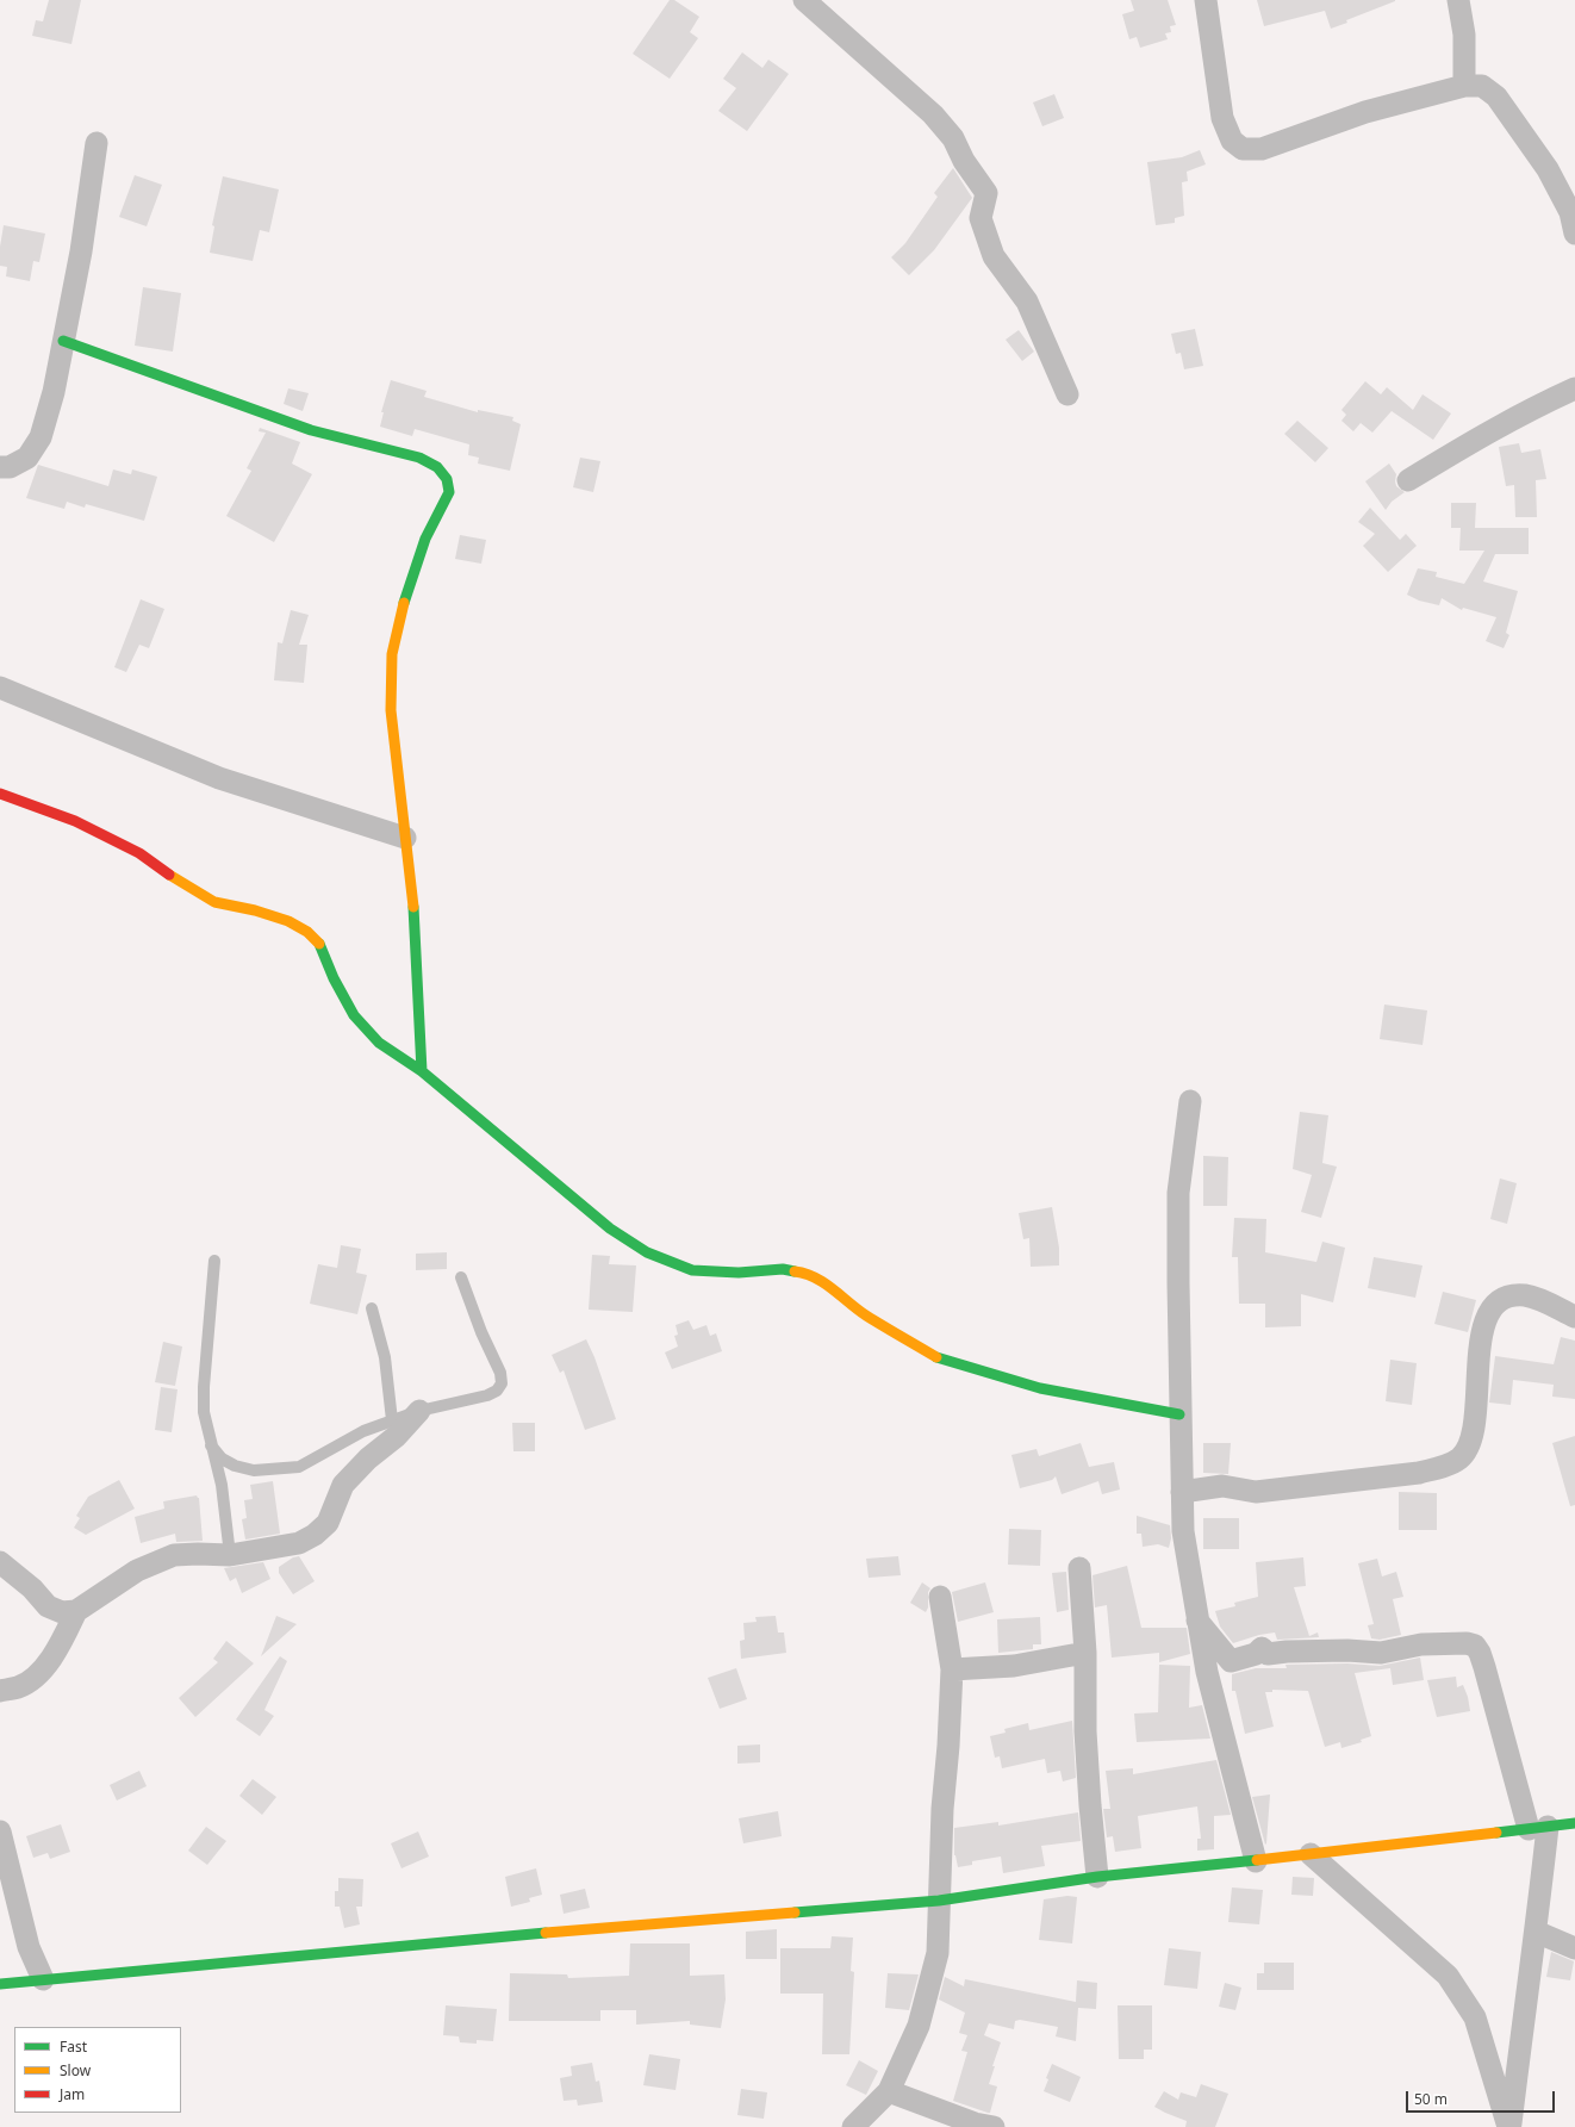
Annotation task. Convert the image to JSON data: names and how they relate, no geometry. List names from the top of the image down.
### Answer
{
  "legend": ["Fast", "Slow", "Jam"],
  "scale_bar": "50 m"
}
